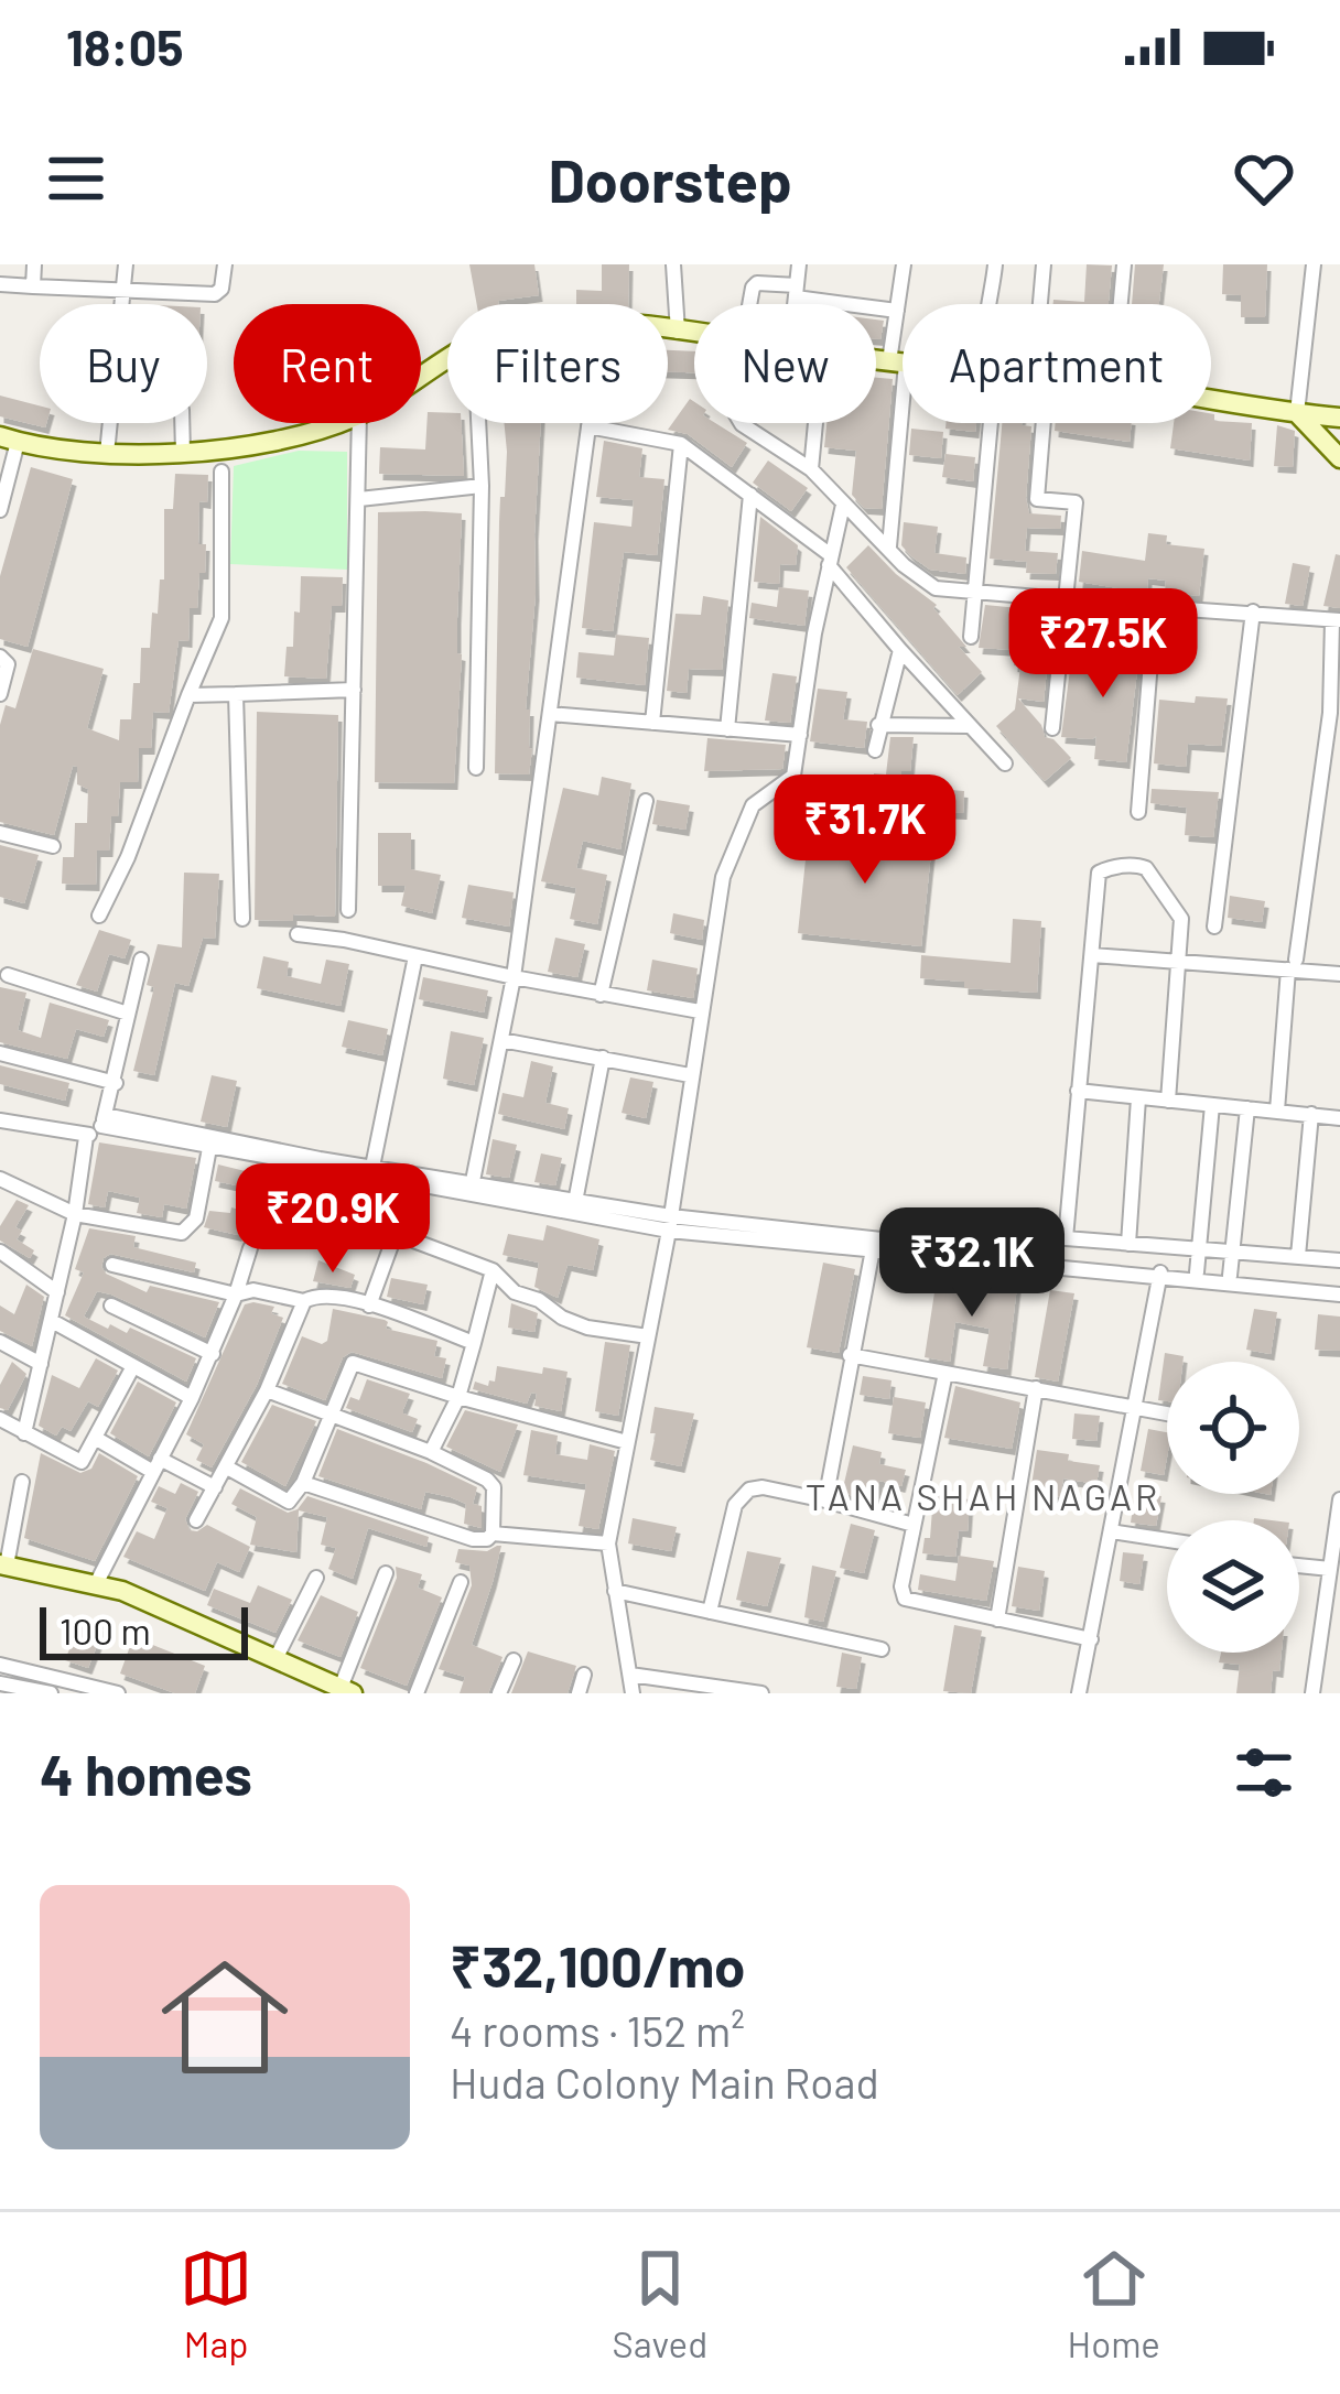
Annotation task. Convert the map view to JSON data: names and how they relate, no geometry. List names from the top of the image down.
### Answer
{
  "districts": ["TANA SHAH NAGAR"],
  "scale_bar": "100 m",
  "page": {
    "status": "18:05",
    "header": "Doorstep",
    "chip": [
      "Buy",
      "Rent",
      "Filters",
      "New",
      "Apartment"
    ],
    "price": [
      "₹27.5K",
      "₹31.7K",
      "₹20.9K",
      "₹32.1K"
    ],
    "scale": "100 m",
    "heading": "4 homes",
    "list": [
      {
        "name": "₹32,100/mo",
        "note": "4 rooms · 152 m² · Huda Colony Main Road"
      }
    ],
    "tabs": ["Map", "Saved", "Home"]
  }
}
